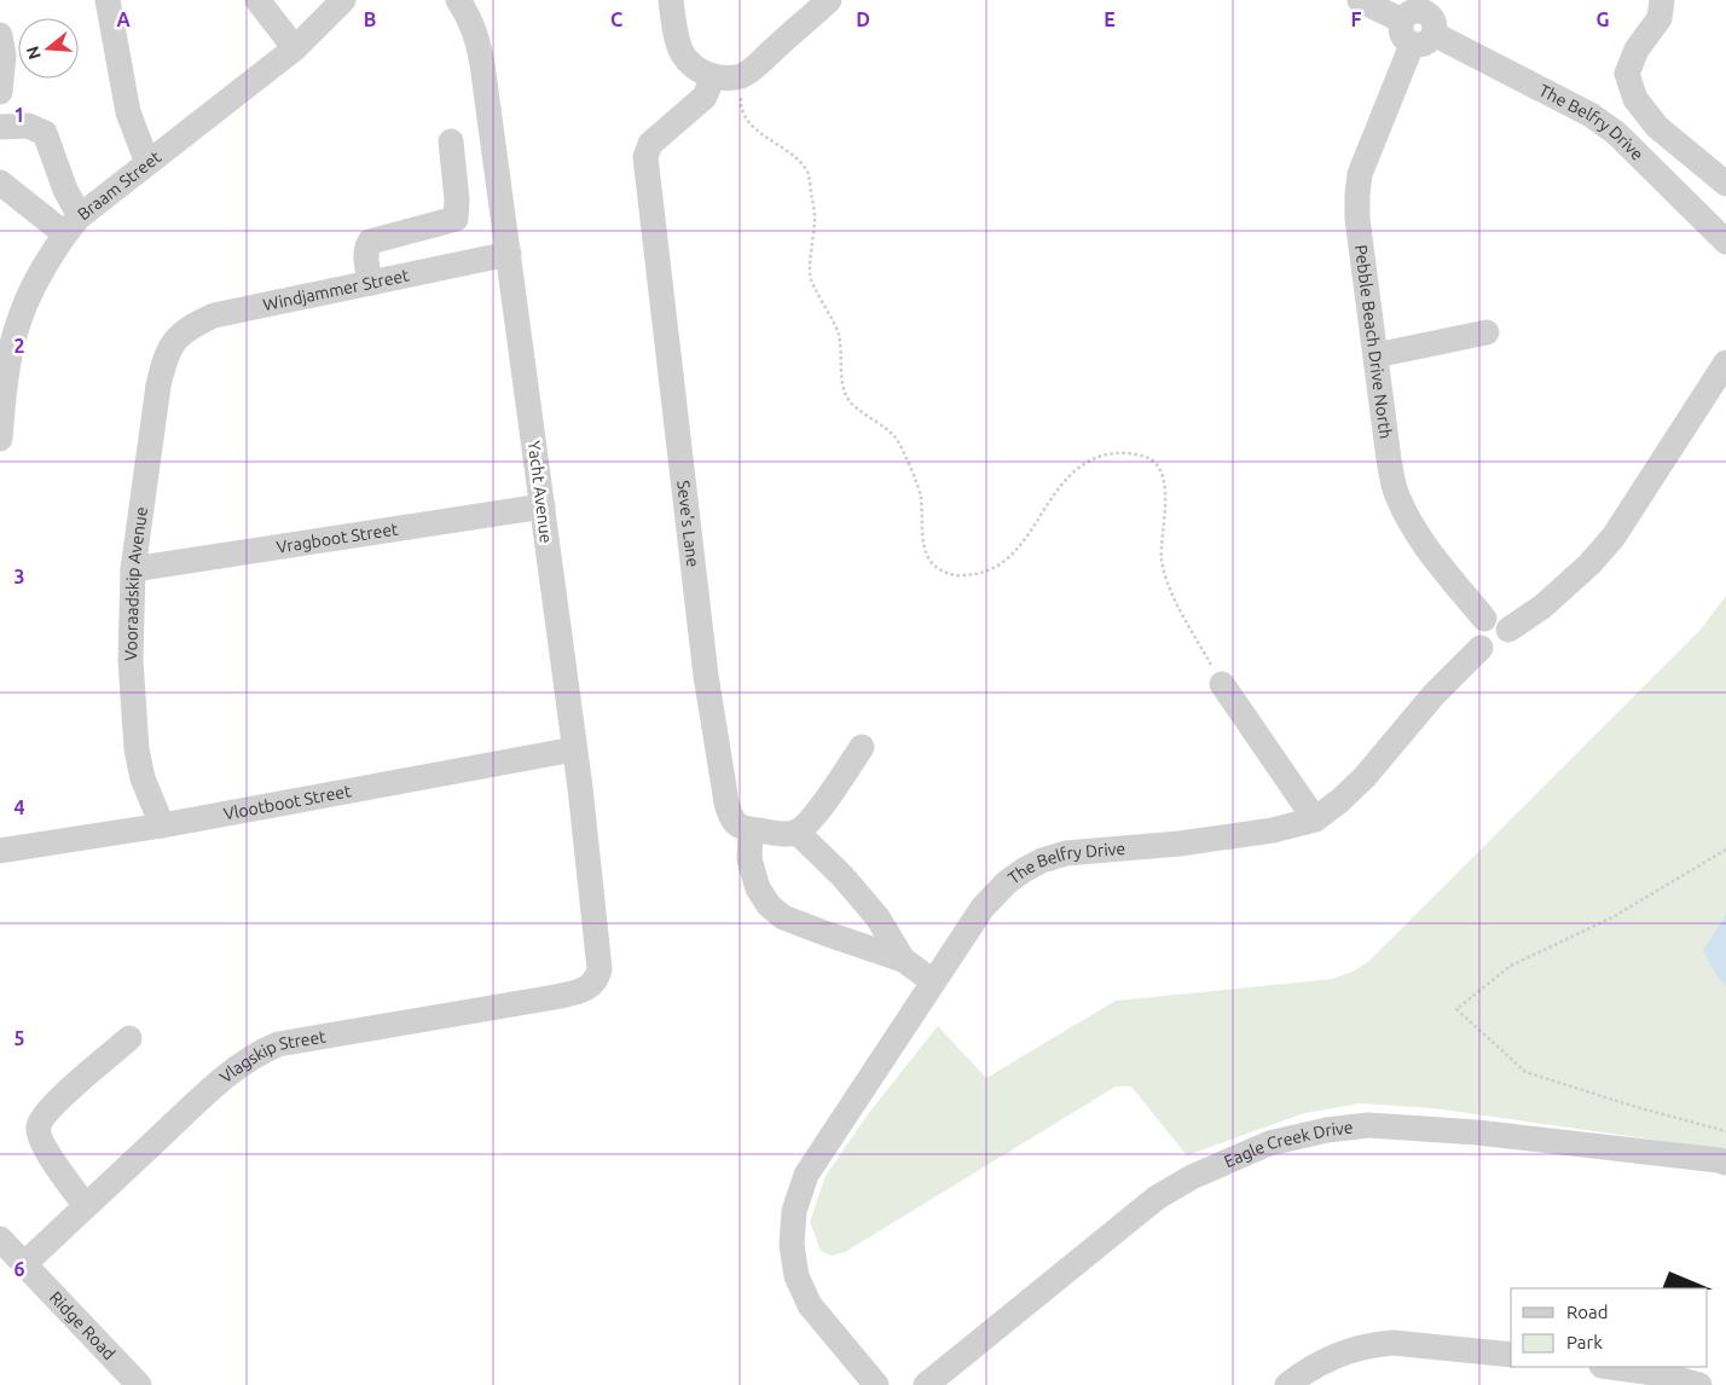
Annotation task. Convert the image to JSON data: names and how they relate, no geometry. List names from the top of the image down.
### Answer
{
  "streets": {
    "street": [
      "The Belfry Drive",
      "Braam Street",
      "Windjammer Street",
      "Pebble Beach Drive North",
      "Yacht Avenue",
      "Seve's Lane",
      "Vragboot Street",
      "Vooraadskip Avenue",
      "Vlootboot Street",
      "Vlagskip Street",
      "Eagle Creek Drive",
      "Ridge Road"
    ]
  },
  "crossings": [
    ["The Belfry Drive", "Pebble Beach Drive North"],
    ["Windjammer Street", "Yacht Avenue"],
    ["Windjammer Street", "Vooraadskip Avenue"],
    ["Yacht Avenue", "Vragboot Street"],
    ["Yacht Avenue", "Vlootboot Street"],
    ["Yacht Avenue", "Vlagskip Street"],
    ["Vragboot Street", "Vooraadskip Avenue"],
    ["Vooraadskip Avenue", "Vlootboot Street"],
    ["Vlagskip Street", "Ridge Road"]
  ],
  "legend": ["Road", "Park"],
  "north": "left",
  "grid": {
    "columns": [
      "A",
      "B",
      "C",
      "D",
      "E",
      "F",
      "G"
    ],
    "rows": [
      "1",
      "2",
      "3",
      "4",
      "5",
      "6"
    ]
  }
}
